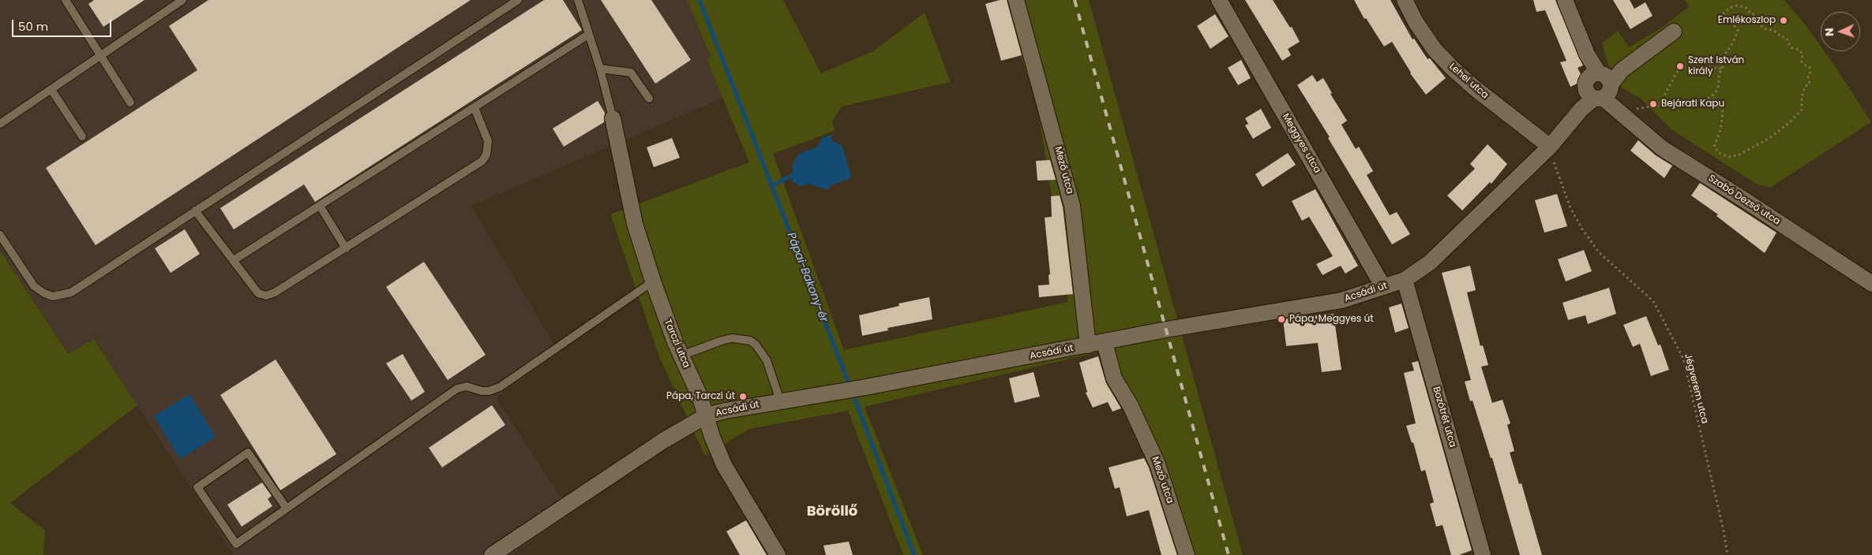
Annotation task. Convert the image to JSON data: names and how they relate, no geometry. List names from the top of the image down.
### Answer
{
  "streets": {
    "street": [
      "Lehel utca",
      "Meggyes utca",
      "Mező utca",
      "Szabó Dezső utca",
      "Acsádi út",
      "Tarczi utca",
      "Bozótrét utca"
    ],
    "path": ["Jégverem utca"]
  },
  "crossings": [
    ["Lehel utca", "Acsádi út"],
    ["Lehel utca", "Jégverem utca"],
    ["Meggyes utca", "Acsádi út"],
    ["Mező utca", "Acsádi út"],
    ["Szabó Dezső utca", "Acsádi út"],
    ["Acsádi út", "Tarczi utca"],
    ["Acsádi út", "Jégverem utca"],
    ["Acsádi út", "Bozótrét utca"]
  ],
  "districts": ["Böröllő"],
  "water": ["Pápai-Bakony-ér"],
  "places": [
    "Emlékoszlop",
    "Szent István király",
    "Bejárati Kapu",
    "Pápa, Meggyes út",
    "Pápa, Tarczi út"
  ],
  "scale_bar": "50 m",
  "north": "left"
}
